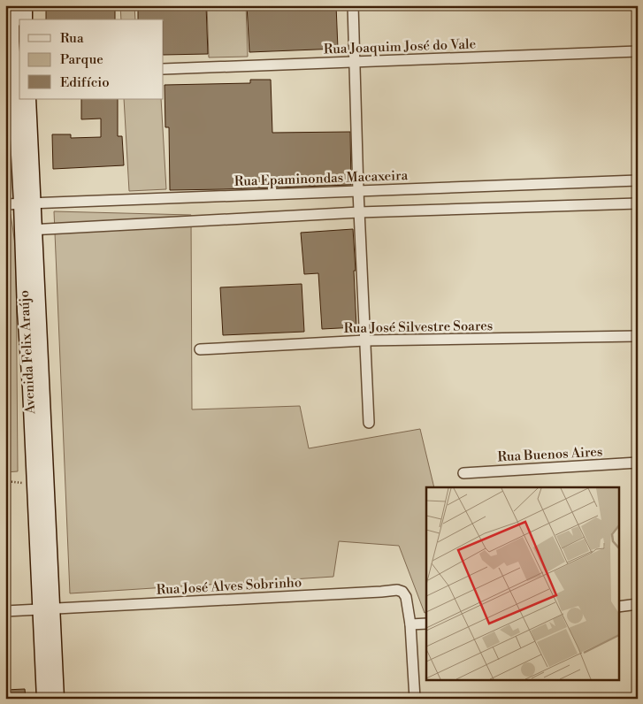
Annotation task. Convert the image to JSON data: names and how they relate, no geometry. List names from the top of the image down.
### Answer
{
  "streets": {
    "main road": ["Avenida Felix Araújo"],
    "street": [
      "Rua Joaquim José do Vale",
      "Rua Epaminondas Macaxeira",
      "Rua José Silvestre Soares",
      "Rua Buenos Aires",
      "Rua José Alves Sobrinho"
    ]
  },
  "crossings": [
    ["Rua Epaminondas Macaxeira", "Avenida Felix Araújo"],
    ["Avenida Felix Araújo", "Rua José Alves Sobrinho"]
  ],
  "legend": ["Rua", "Parque", "Edifício"]
}
